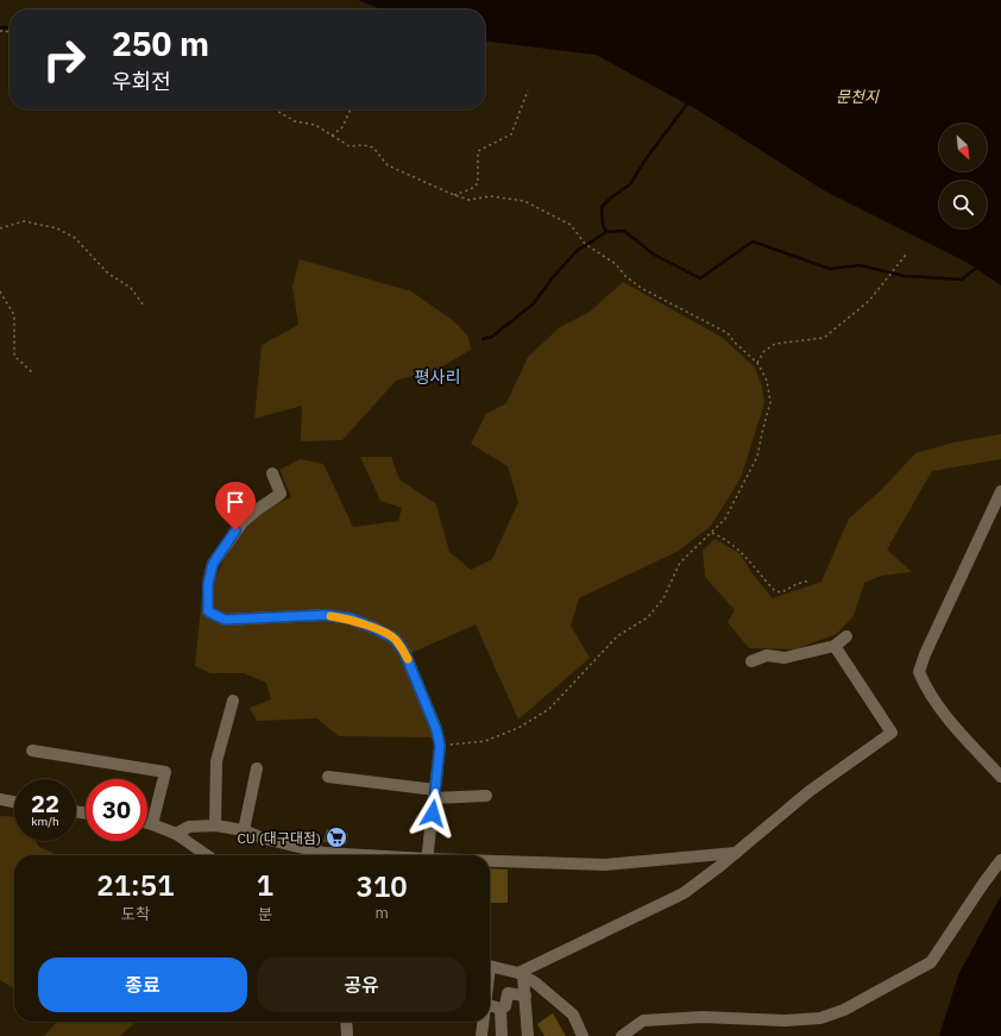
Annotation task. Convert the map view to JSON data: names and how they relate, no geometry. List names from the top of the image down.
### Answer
{
  "districts": ["평사리"],
  "water": ["문천지"],
  "places": {
    "supermarket": ["CU (대구대점)"]
  },
  "north": "bottom right",
  "page": {
    "turn": ["250 m", "우회전"],
    "speed": "22 km/h",
    "limit": "30",
    "eta": [
      "21:51",
      "도착",
      "1",
      "분",
      "310",
      "m"
    ],
    "buttons": ["종료", "공유"]
  }
}
